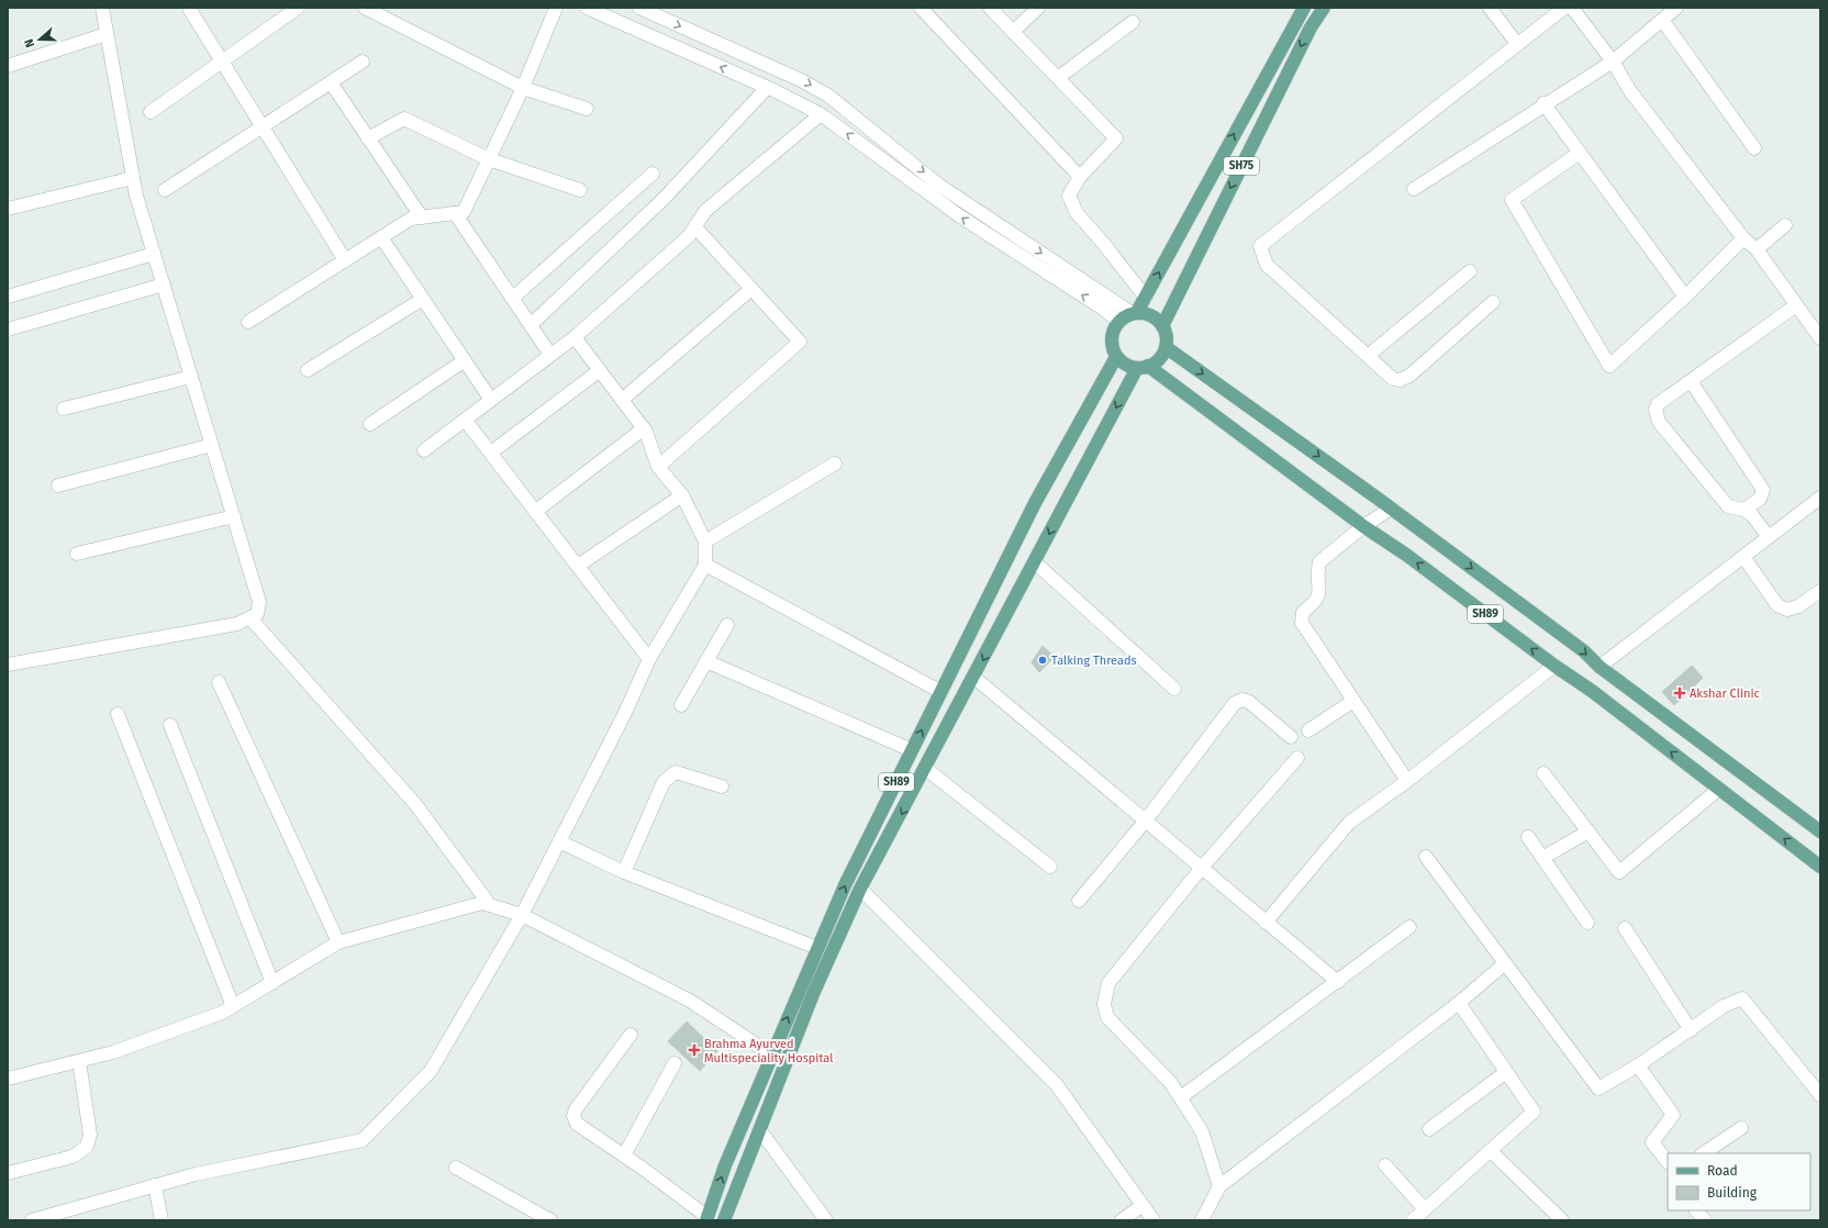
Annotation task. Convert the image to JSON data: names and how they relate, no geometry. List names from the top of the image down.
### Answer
{
  "streets": {
    "main road": ["SH75", "SH89"]
  },
  "crossings": [
    ["SH75", "SH89"]
  ],
  "places": {
    "other": ["Talking Threads"],
    "health": ["Akshar Clinic", "Brahma Ayurved Multispeciality Hospital"]
  },
  "legend": ["Road", "Building"],
  "north": "left"
}
